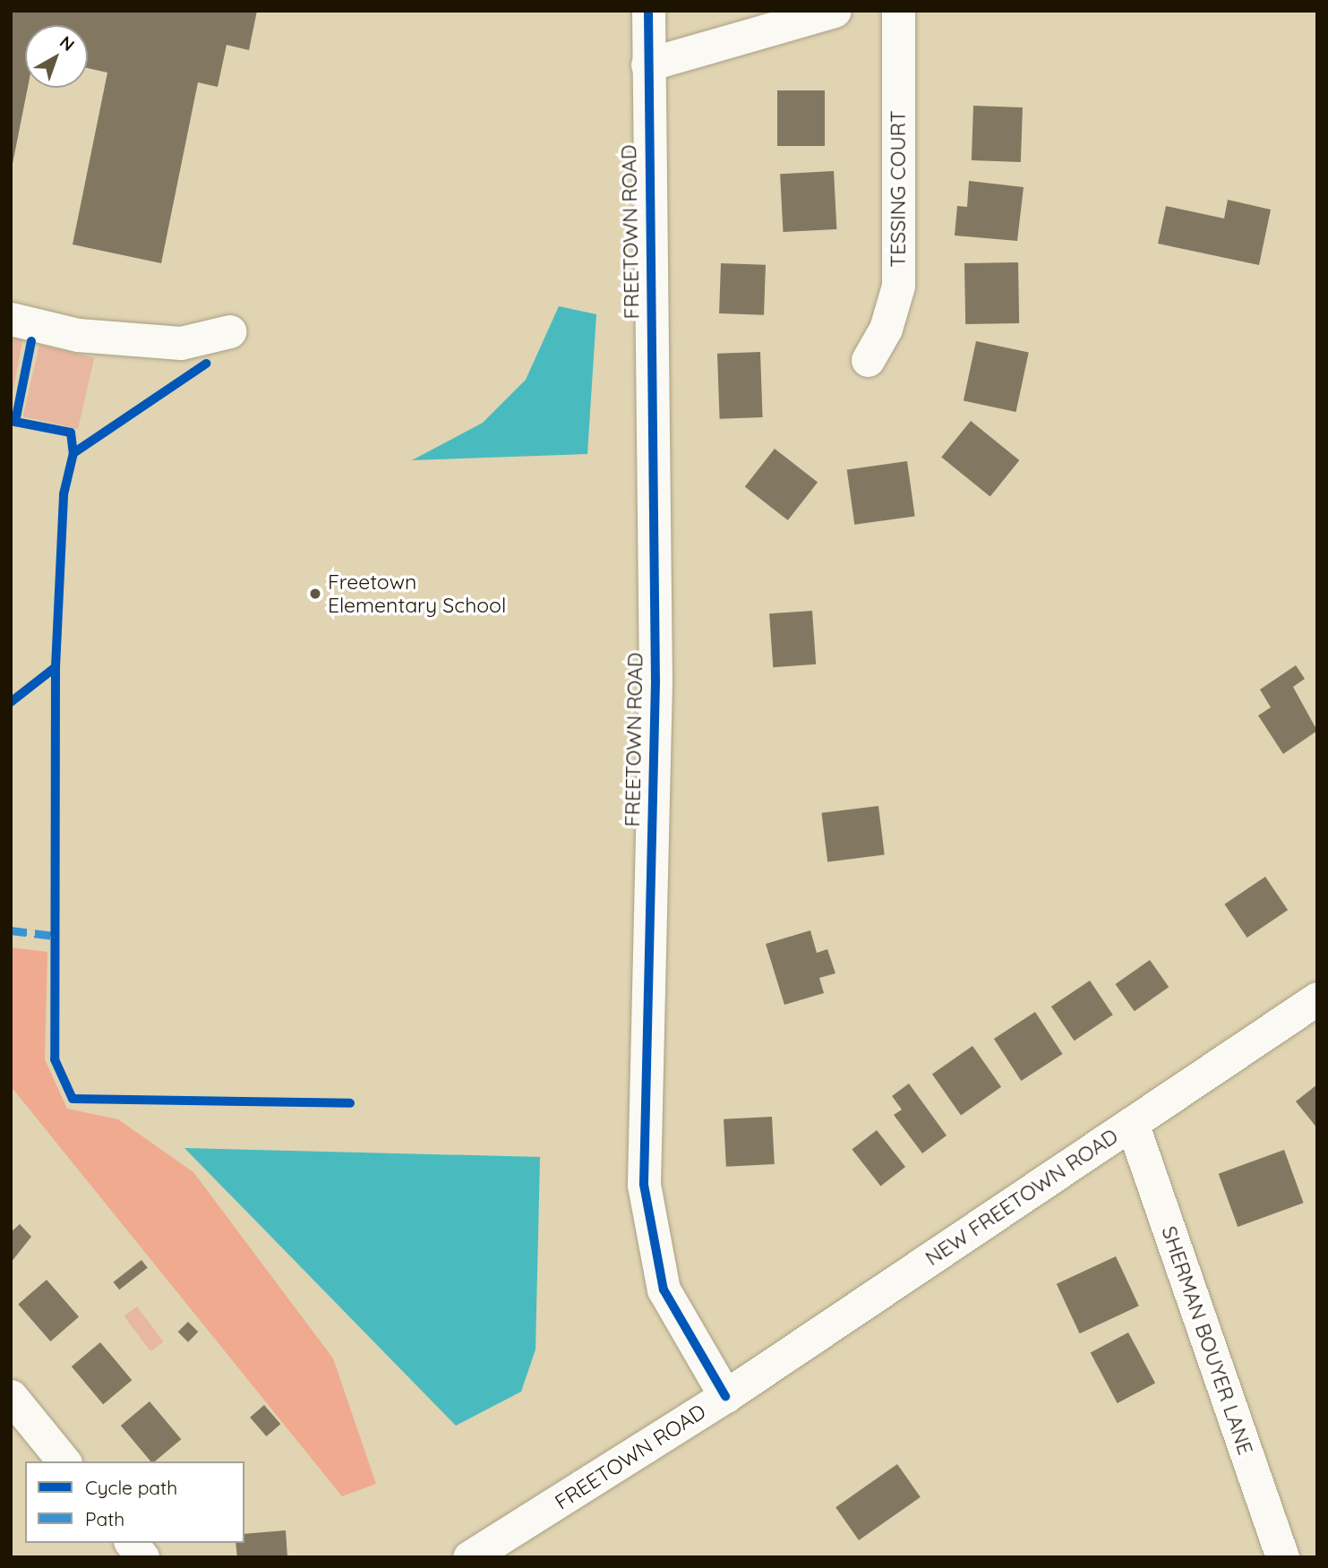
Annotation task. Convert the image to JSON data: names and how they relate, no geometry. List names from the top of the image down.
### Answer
{
  "streets": {
    "street": [
      "TESSING COURT",
      "FREETOWN ROAD",
      "NEW FREETOWN ROAD",
      "SHERMAN BOUYER LANE"
    ]
  },
  "crossings": [
    ["FREETOWN ROAD", "NEW FREETOWN ROAD"],
    ["NEW FREETOWN ROAD", "SHERMAN BOUYER LANE"]
  ],
  "places": ["Freetown Elementary School"],
  "legend": ["Cycle path", "Path"],
  "north": "top right"
}
